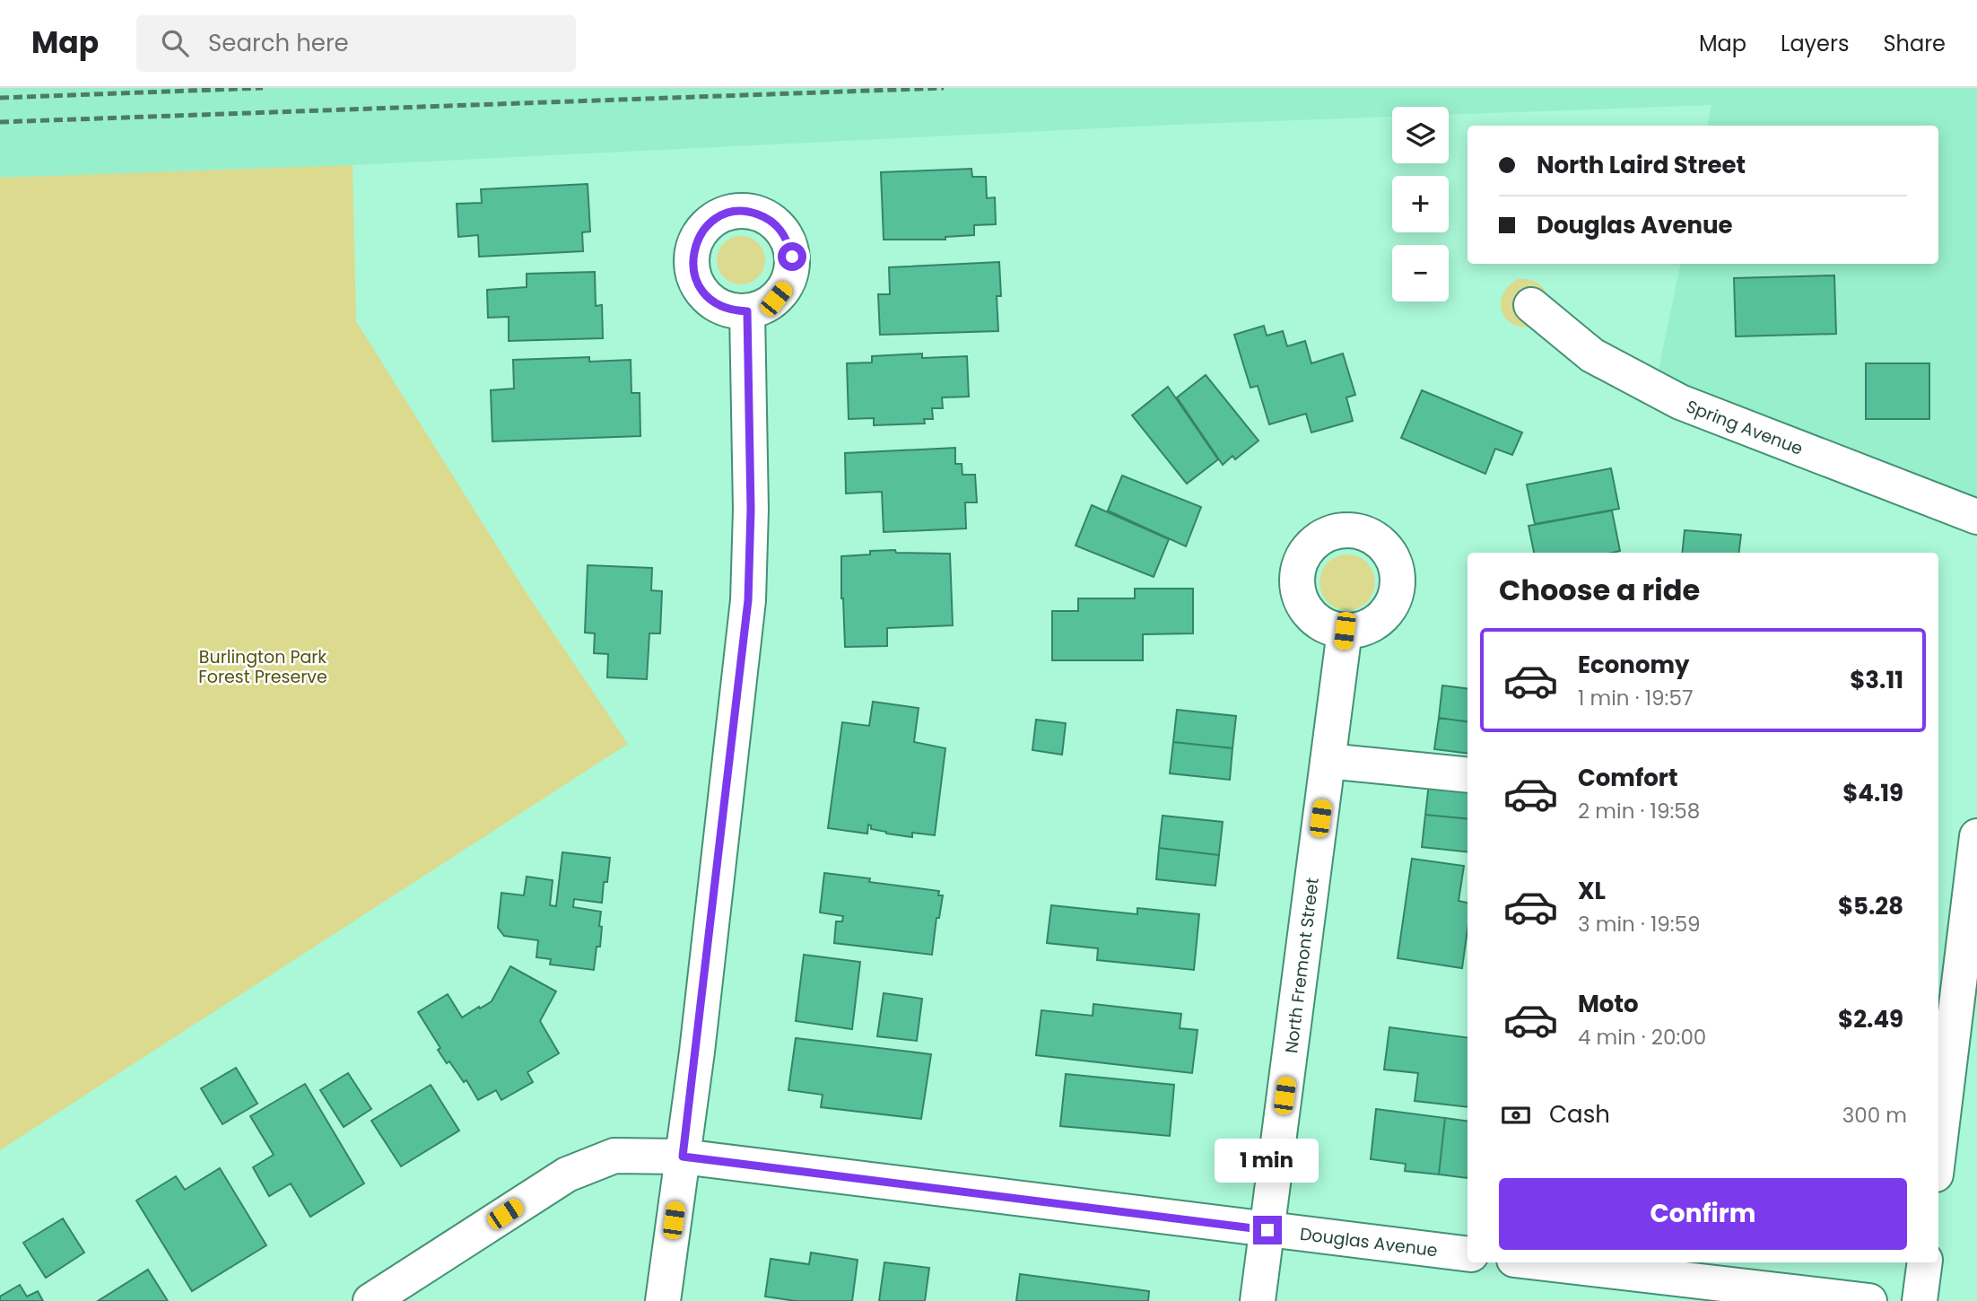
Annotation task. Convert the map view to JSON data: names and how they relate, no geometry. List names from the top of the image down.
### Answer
{
  "streets": {
    "street": ["Spring Avenue", "North Fremont Street", "Douglas Avenue"]
  },
  "crossings": [
    ["North Fremont Street", "Douglas Avenue"]
  ],
  "parks": ["Burlington Park Forest Preserve"],
  "page": {
    "header": "Map",
    "search": "Search here",
    "nav": ["Map", "Layers", "Share"],
    "map_buttons": ["+", "−"],
    "banner": ["North Laird Street", "Douglas Avenue"],
    "heading": "Choose a ride",
    "list": [
      {
        "name": "Economy",
        "note": "1 min · 19:57",
        "value": "$3.11"
      },
      {
        "name": "Comfort",
        "note": "2 min · 19:58",
        "value": "$4.19"
      },
      {
        "name": "XL",
        "note": "3 min · 19:59",
        "value": "$5.28"
      },
      {
        "name": "Moto",
        "note": "4 min · 20:00",
        "value": "$2.49"
      }
    ],
    "pay": ["Cash", "300 m"],
    "bubble": "1 min",
    "buttons": "Confirm"
  }
}
